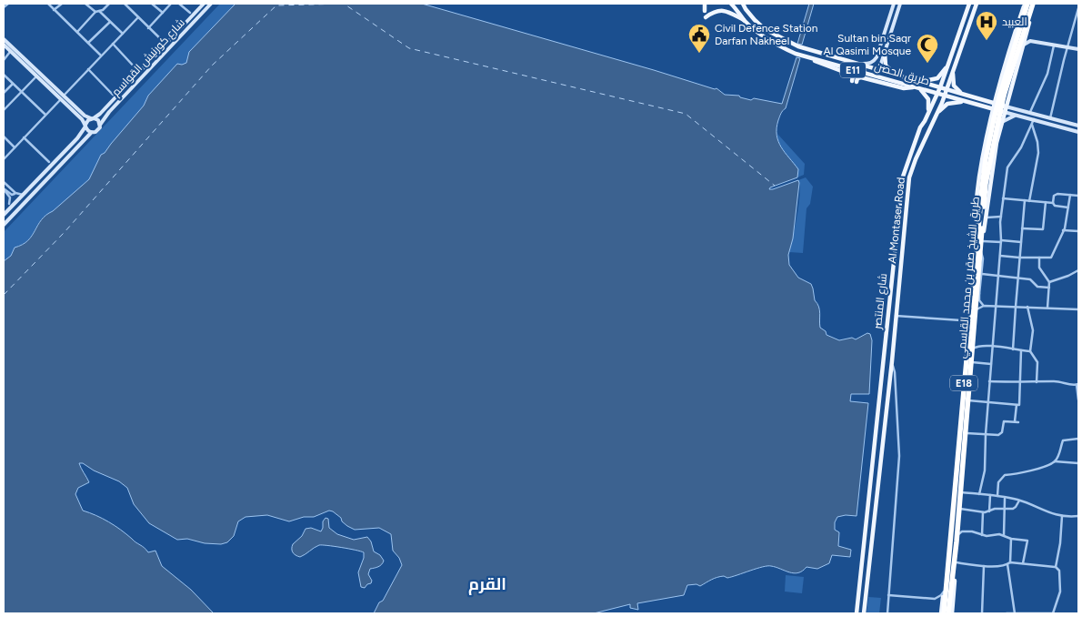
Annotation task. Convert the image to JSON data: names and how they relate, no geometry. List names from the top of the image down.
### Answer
{
  "streets": {
    "highway": ["طريق الشيخ صقر بن محمد القاسمي", "E18"],
    "main road": [
      "شارع كورنيش القواسم",
      "E11",
      "طريق الحصن",
      "Al Montaser Road",
      "شارع المنتصر"
    ]
  },
  "crossings": [
    ["طريق الحصن", "Al Montaser Road"],
    ["طريق الحصن", "شارع المنتصر"]
  ],
  "districts": ["القرم"],
  "places": {
    "hospital": ["العبيد"],
    "public building": ["Civil Defence Station Darfan Nakheel"],
    "mosque": ["Sultan bin Saqr Al Qasimi Mosque"]
  }
}
